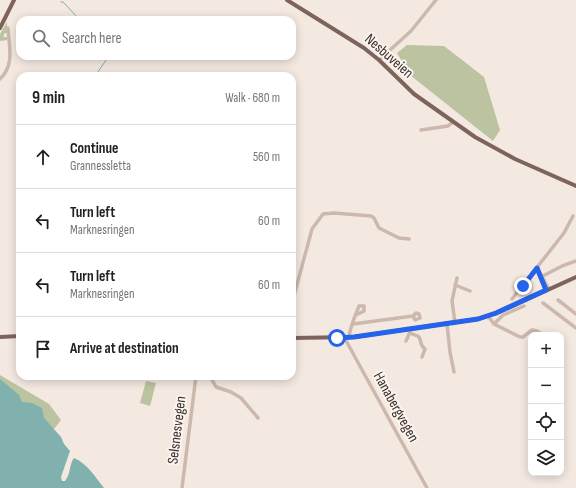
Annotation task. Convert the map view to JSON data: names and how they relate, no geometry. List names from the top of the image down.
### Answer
{
  "streets": {
    "main road": ["Nesbuveien"],
    "street": ["Hanabergvegen", "Selsnesvegen"]
  },
  "page": {
    "search": "Search here",
    "heading": ["9 min", "Walk · 680 m"],
    "list": [
      ["Continue", "Grannessletta", "560 m"],
      ["Turn left", "Marknesringen", "60 m"],
      ["Turn left", "Marknesringen", "60 m"],
      "Arrive at destination"
    ],
    "map_buttons": ["+", "−"]
  }
}
